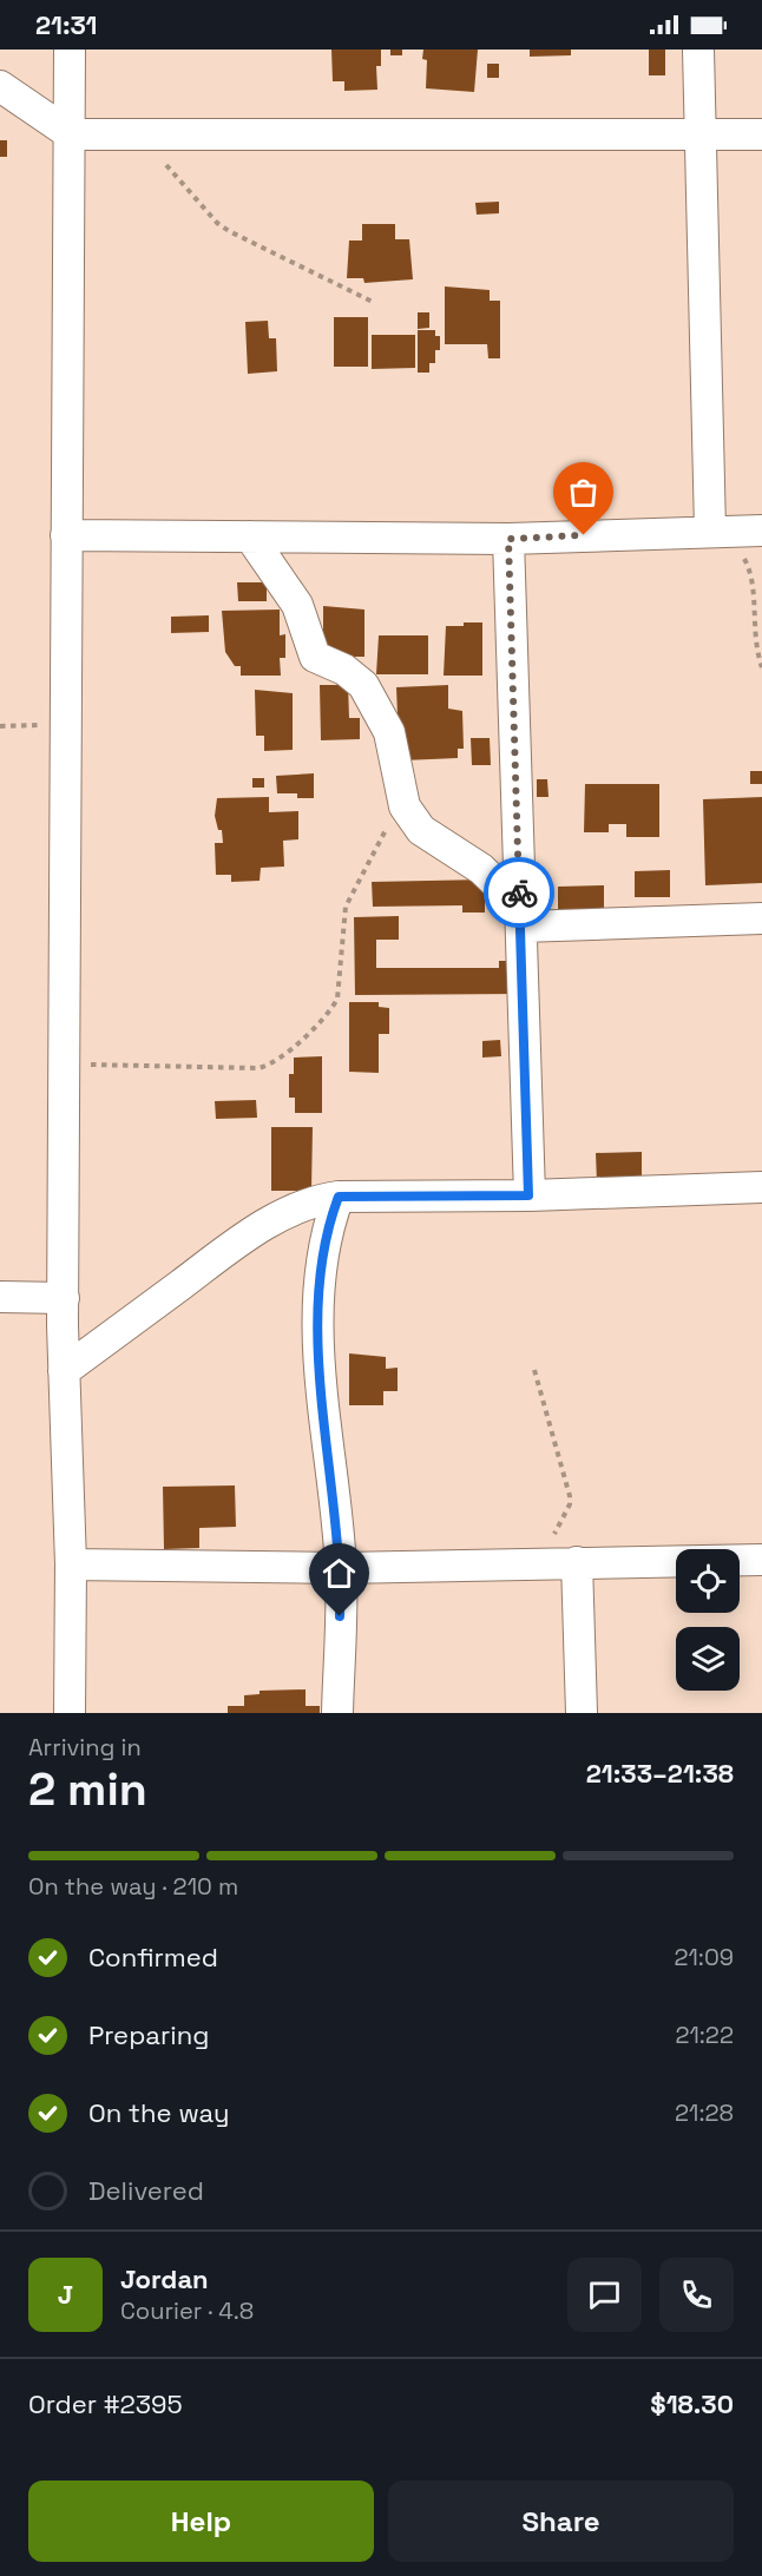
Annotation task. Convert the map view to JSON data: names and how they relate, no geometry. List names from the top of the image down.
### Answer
{
  "page": {
    "status": "21:31",
    "heading": ["2 min", "Arriving in", "21:33–21:38"],
    "panel": [
      "Jordan",
      "Courier · 4.8",
      "Order #2395",
      "$18.30"
    ],
    "bar": "On the way · 210 m",
    "list": [
      ["Confirmed", "21:09"],
      ["Preparing", "21:22"],
      ["On the way", "21:28"],
      "Delivered"
    ],
    "round": "J",
    "buttons": ["Help", "Share"]
  }
}
